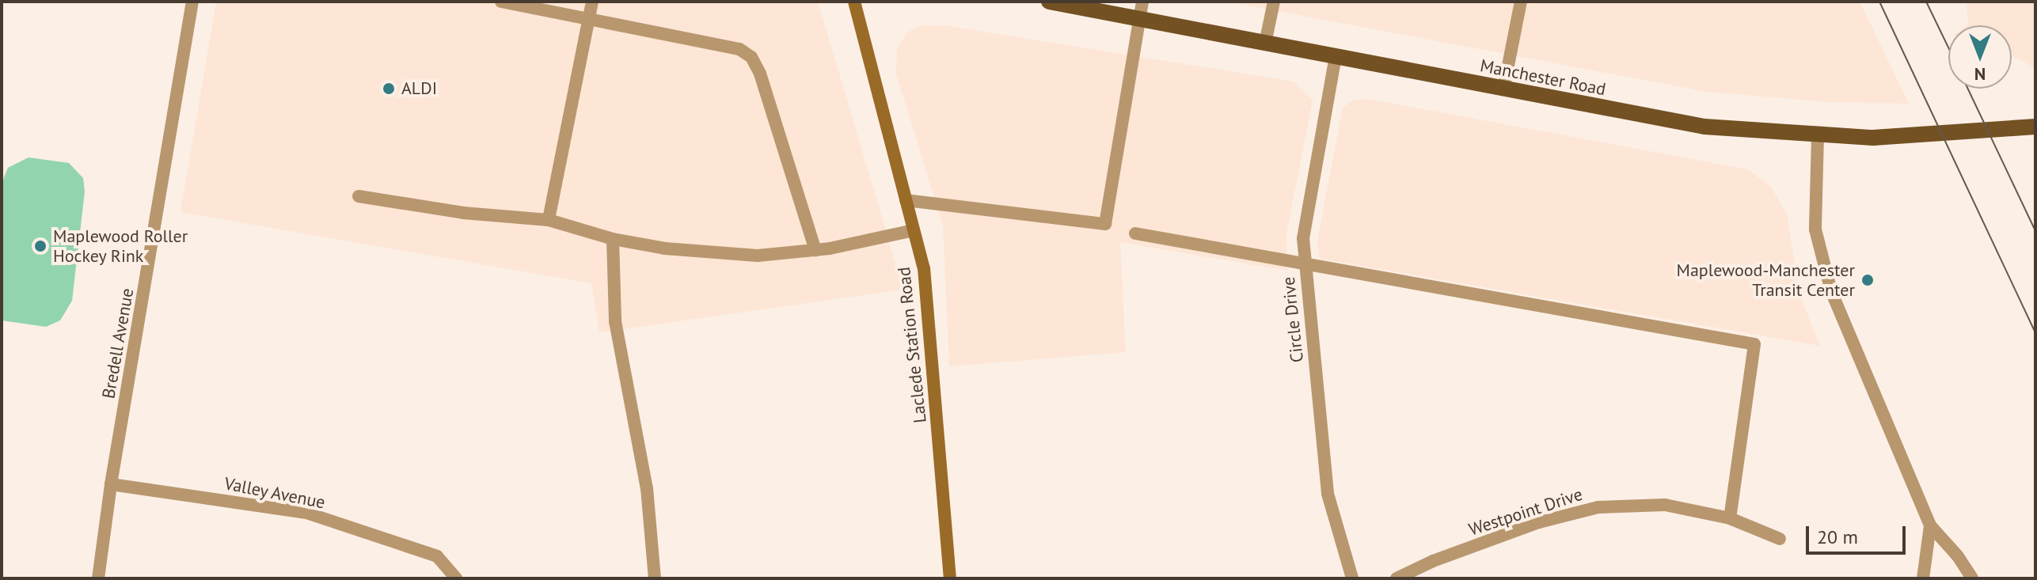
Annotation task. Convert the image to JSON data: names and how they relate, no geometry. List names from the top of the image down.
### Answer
{
  "streets": {
    "main road": ["Manchester Road"],
    "street": [
      "Circle Drive",
      "Bredell Avenue",
      "Laclede Station Road",
      "Valley Avenue",
      "Westpoint Drive"
    ]
  },
  "crossings": [
    ["Manchester Road", "Circle Drive"],
    ["Bredell Avenue", "Valley Avenue"]
  ],
  "places": ["ALDI", "Maplewood Roller Hockey Rink", "Maplewood-Manchester Transit Center"],
  "scale_bar": "20 m",
  "north": "bottom"
}
